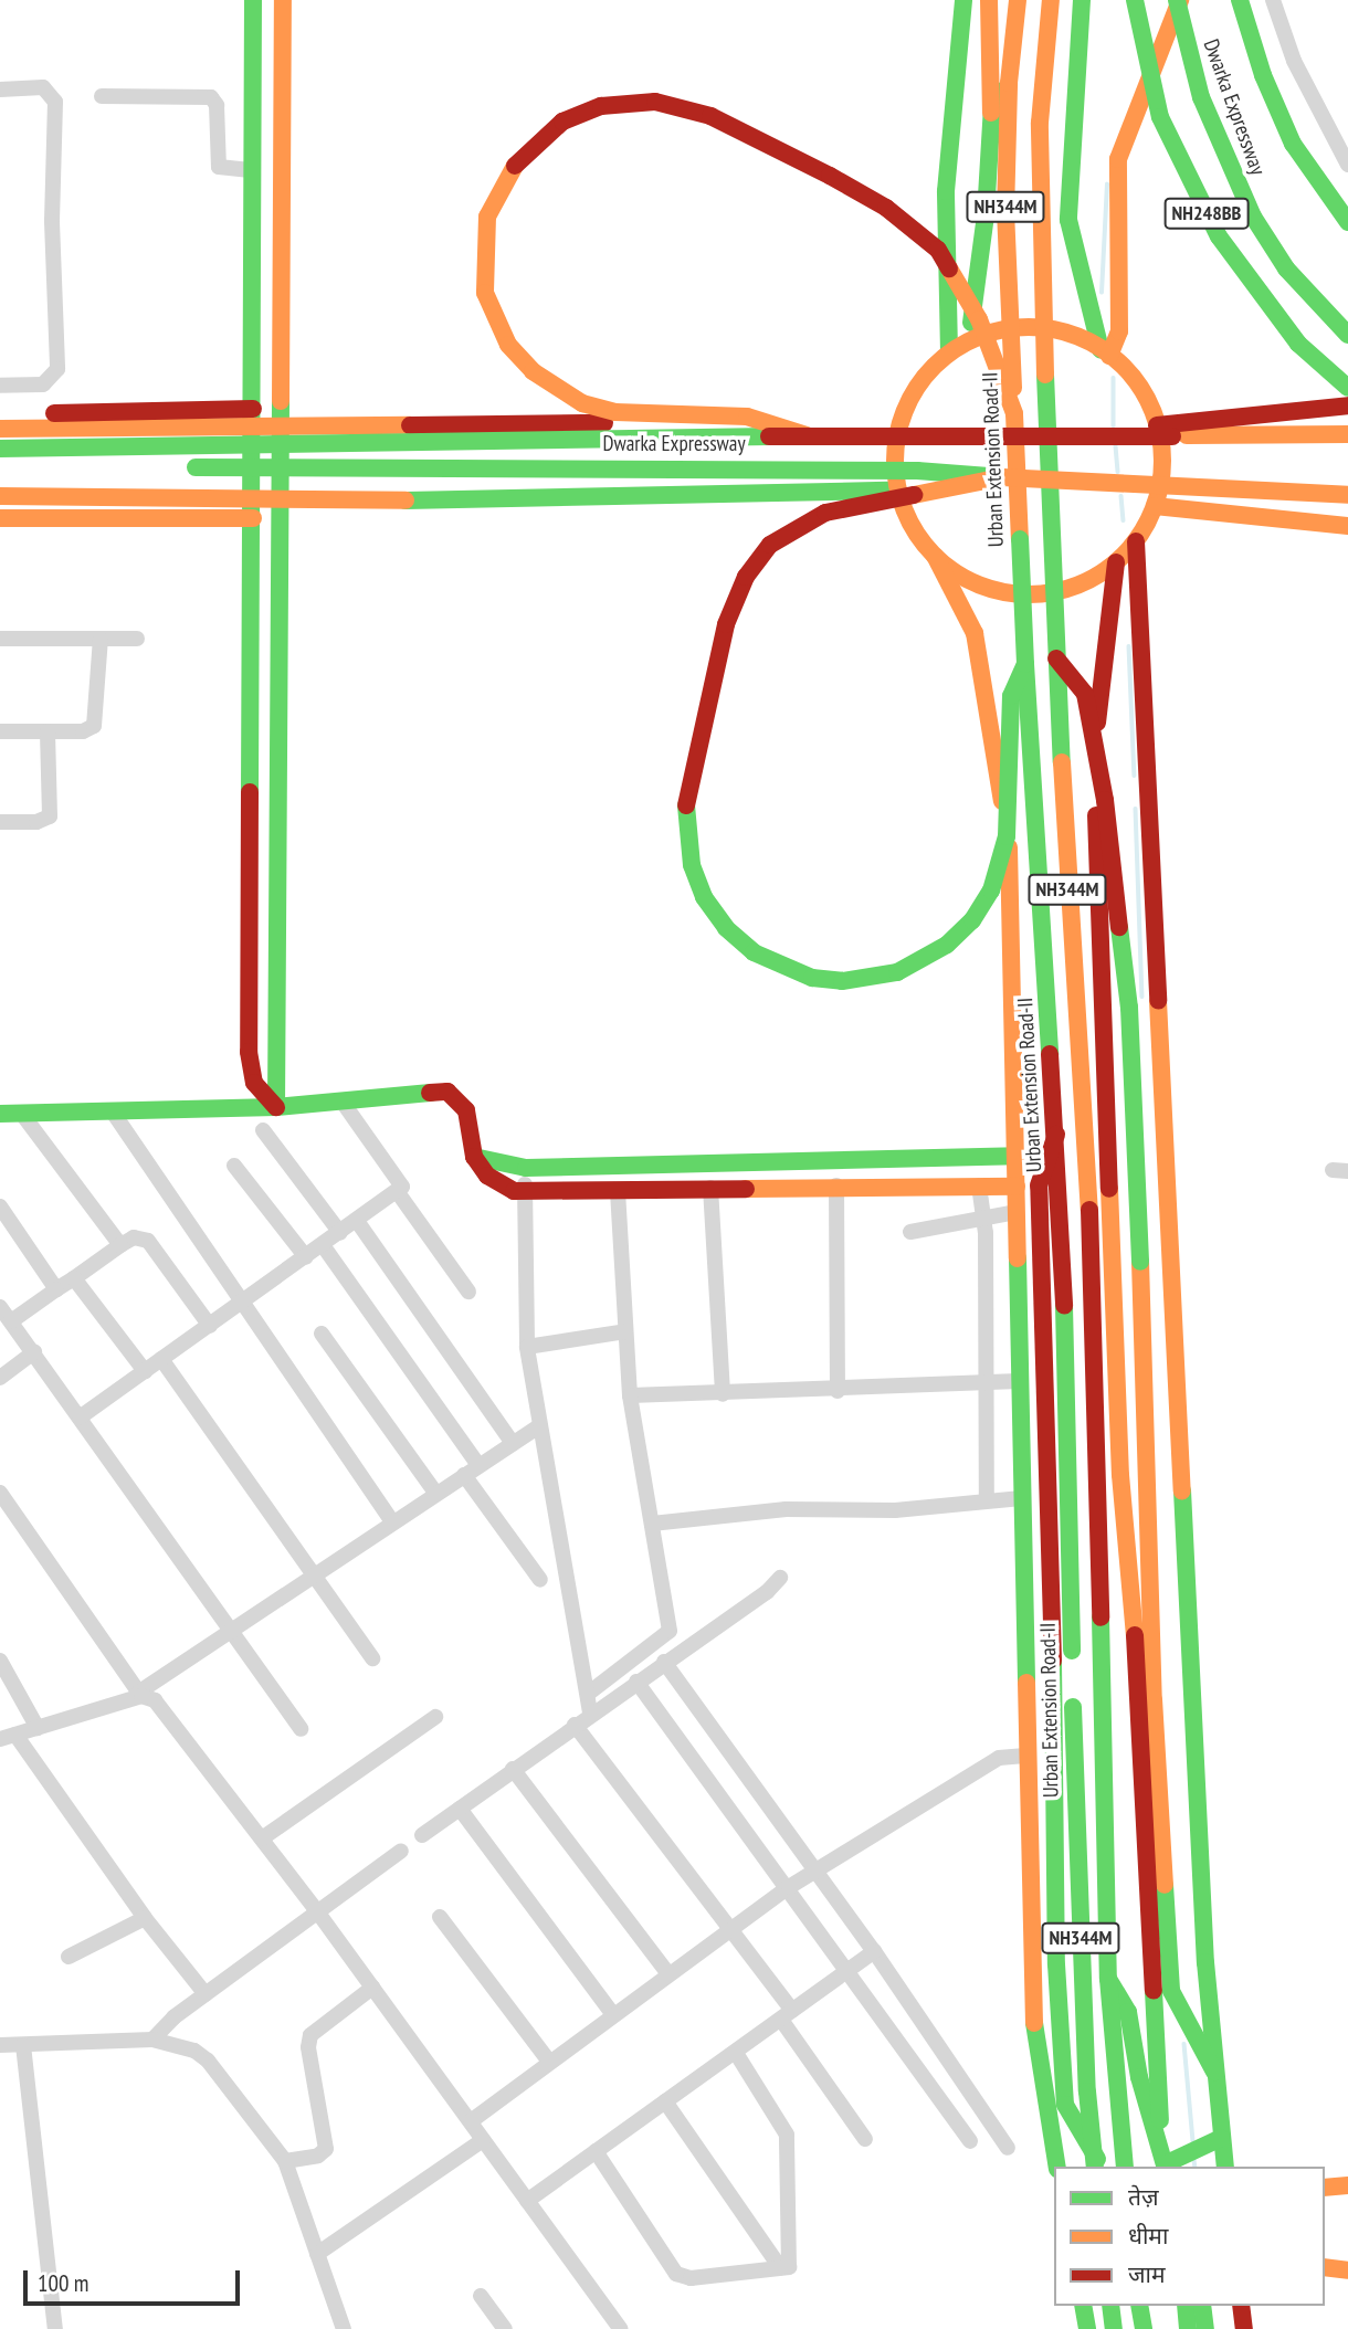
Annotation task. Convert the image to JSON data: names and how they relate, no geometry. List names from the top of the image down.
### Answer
{
  "streets": {
    "main road": [
      "Dwarka Expressway",
      "NH344M",
      "NH248BB",
      "Urban Extension Road-II"
    ]
  },
  "legend": ["तेज़", "धीमा", "जाम"],
  "scale_bar": "100 m"
}
